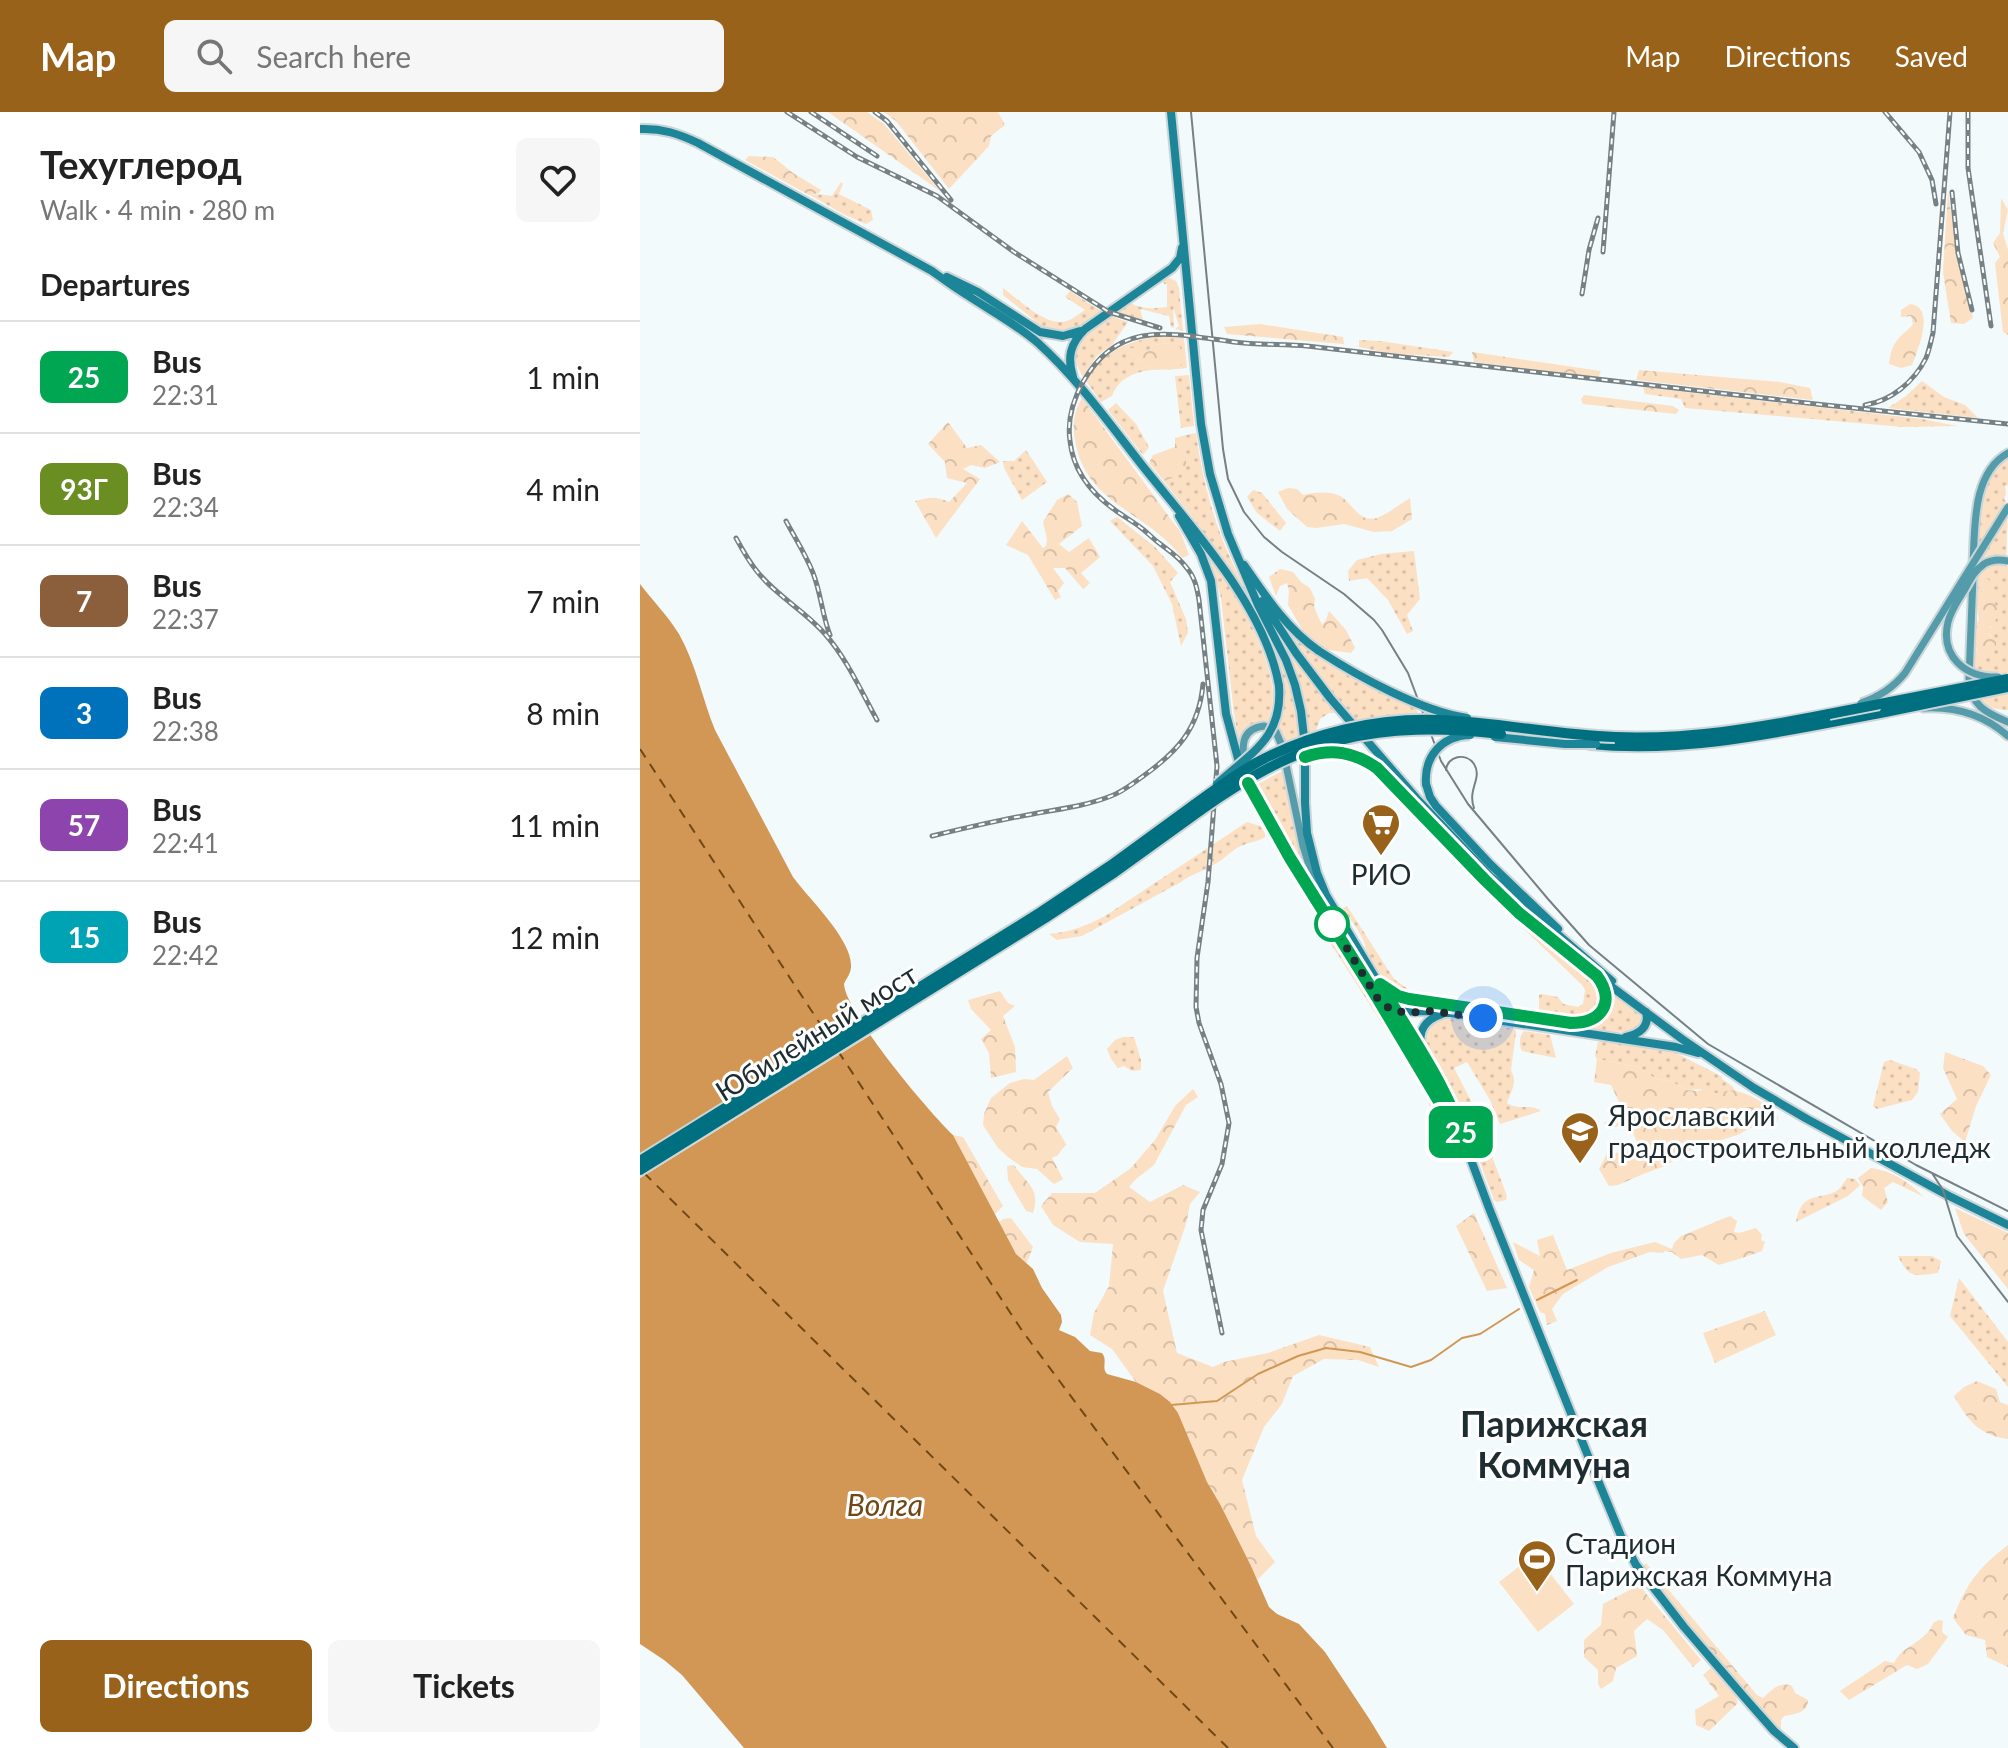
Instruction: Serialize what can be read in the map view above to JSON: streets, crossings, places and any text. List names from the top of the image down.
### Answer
{
  "streets": {
    "highway": ["Юбилейный мост"]
  },
  "districts": ["Парижская Коммуна"],
  "water": ["Волга"],
  "places": {
    "supermarket": ["РИО"],
    "school or university": ["Ярославский градостроительный колледж"],
    "sports": ["Стадион Парижская Коммуна"]
  },
  "lines": ["bus line 25"],
  "page": {
    "header": "Map",
    "search": "Search here",
    "nav": ["Map", "Directions", "Saved"],
    "heading": [
      ["Техуглерод", "Walk · 4 min · 280 m"],
      "Departures"
    ],
    "on_map": "25",
    "list": [
      {
        "mark": "25",
        "name": "Bus",
        "note": "22:31",
        "value": "1 min"
      },
      {
        "mark": "93Г",
        "name": "Bus",
        "note": "22:34",
        "value": "4 min"
      },
      {
        "mark": "7",
        "name": "Bus",
        "note": "22:37",
        "value": "7 min"
      },
      {
        "mark": "3",
        "name": "Bus",
        "note": "22:38",
        "value": "8 min"
      },
      {
        "mark": "57",
        "name": "Bus",
        "note": "22:41",
        "value": "11 min"
      },
      {
        "mark": "15",
        "name": "Bus",
        "note": "22:42",
        "value": "12 min"
      }
    ],
    "buttons": ["Directions", "Tickets"]
  }
}
